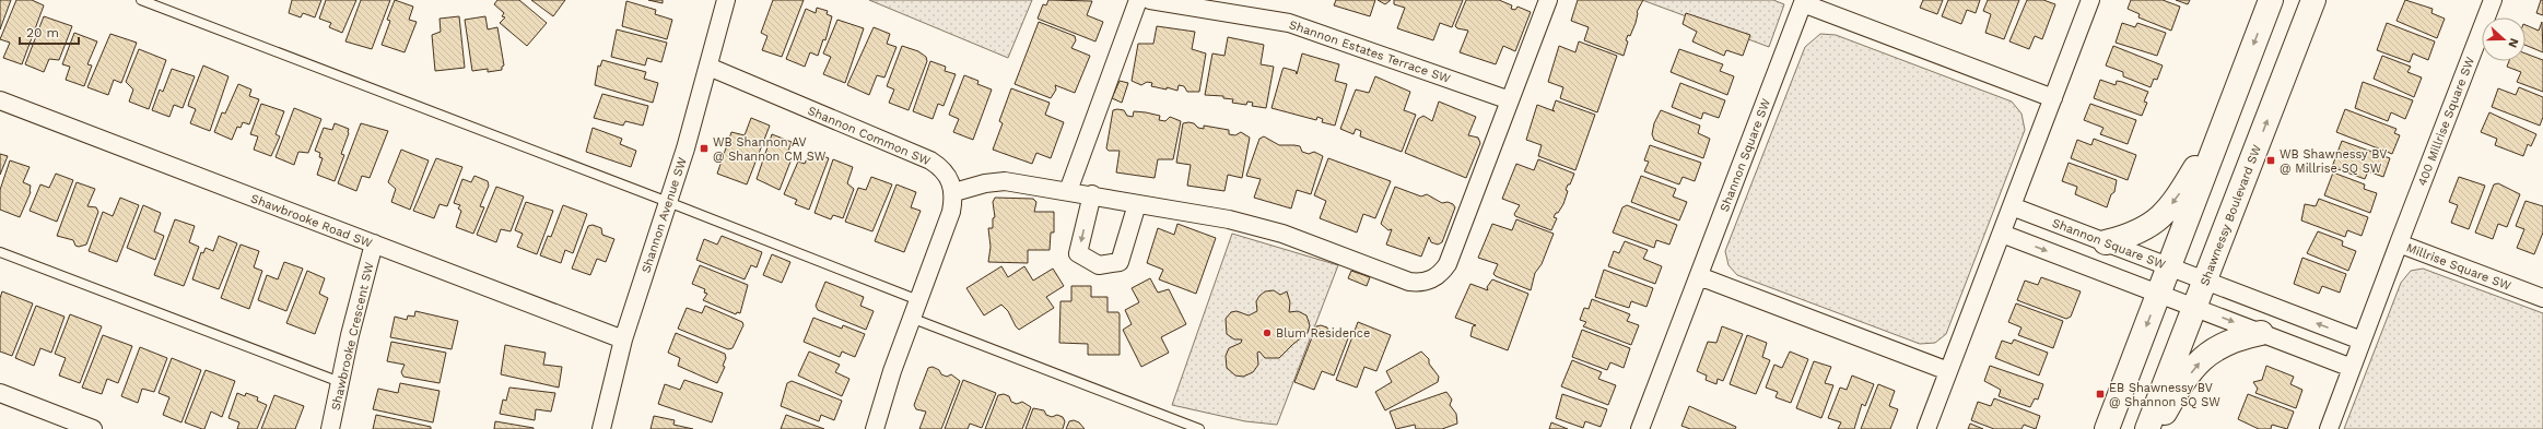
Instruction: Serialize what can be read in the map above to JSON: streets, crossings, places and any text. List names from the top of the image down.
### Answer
{
  "streets": {
    "main road": ["Shawnessy Boulevard SW"],
    "street": [
      "Shannon Estates Terrace SW",
      "400 Millrise Square SW",
      "Shannon Common SW",
      "Shannon Square SW",
      "Shannon Avenue SW",
      "Shawbrooke Road SW",
      "Millrise Square SW",
      "Shawbrooke Crescent SW"
    ]
  },
  "crossings": [
    ["400 Millrise Square SW", "Millrise Square SW"],
    ["Shannon Common SW", "Shannon Avenue SW"],
    ["Shannon Square SW", "Shawnessy Boulevard SW"],
    ["Shannon Avenue SW", "Shawbrooke Road SW"],
    ["Shawbrooke Road SW", "Shawbrooke Crescent SW"]
  ],
  "places": {
    "transit": ["WB Shannon AV @ Shannon CM SW", "WB Shawnessy BV @ Millrise SQ SW", "EB Shawnessy BV @ Shannon SQ SW"],
    "other": ["Blum Residence"]
  },
  "scale_bar": "20 m",
  "north": "right"
}
